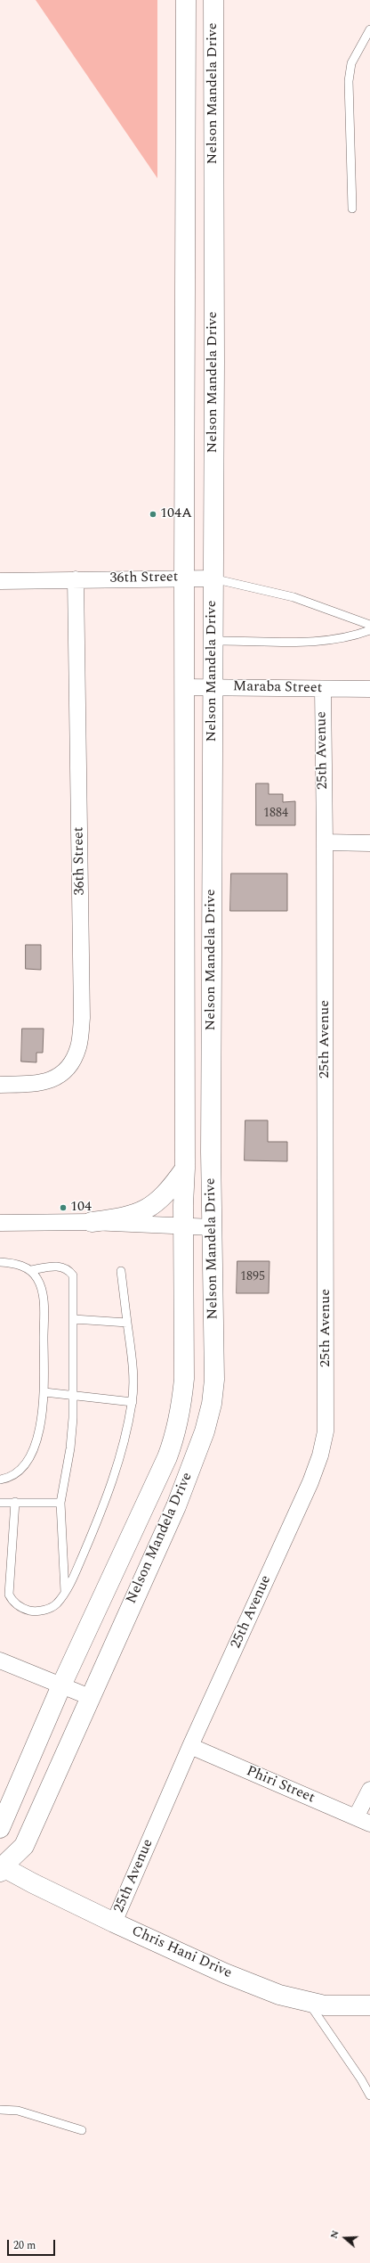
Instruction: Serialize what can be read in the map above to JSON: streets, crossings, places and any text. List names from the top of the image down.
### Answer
{
  "streets": {
    "main road": ["Nelson Mandela Drive", "Chris Hani Drive"],
    "street": [
      "36th Street",
      "Maraba Street",
      "25th Avenue",
      "Phiri Street"
    ]
  },
  "crossings": [
    ["Nelson Mandela Drive", "36th Street"],
    ["Nelson Mandela Drive", "Maraba Street"],
    ["Nelson Mandela Drive", "Chris Hani Drive"],
    ["Maraba Street", "25th Avenue"],
    ["25th Avenue", "Phiri Street"],
    ["25th Avenue", "Chris Hani Drive"]
  ],
  "places": ["104A", "104"],
  "house_numbers": ["1884", "1895"],
  "scale_bar": "20 m",
  "north": "left"
}
